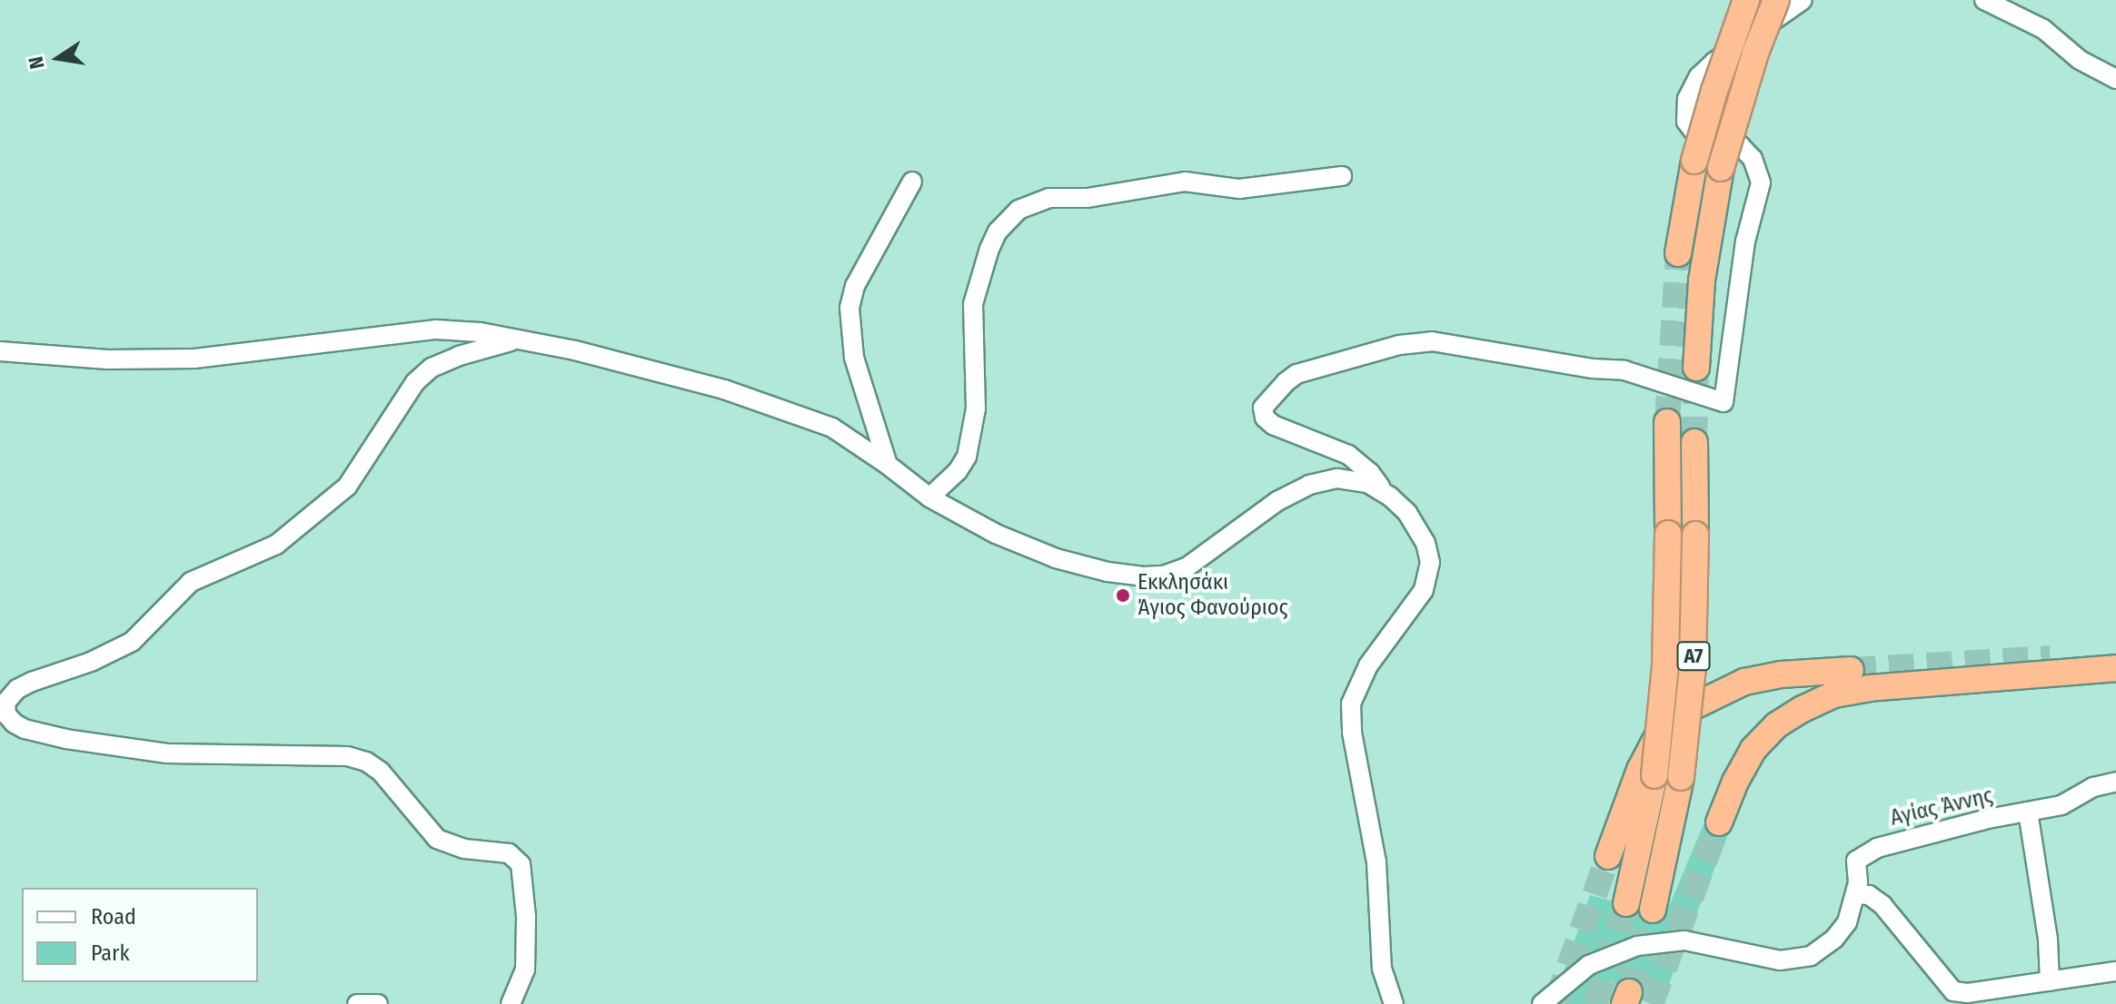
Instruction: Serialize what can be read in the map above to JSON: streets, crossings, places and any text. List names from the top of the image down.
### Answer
{
  "streets": {
    "highway": ["Α7"],
    "street": ["Αγίας Άννης"]
  },
  "places": ["Εκκλησάκι Άγιος Φανούριος"],
  "legend": ["Road", "Park"],
  "north": "left"
}
